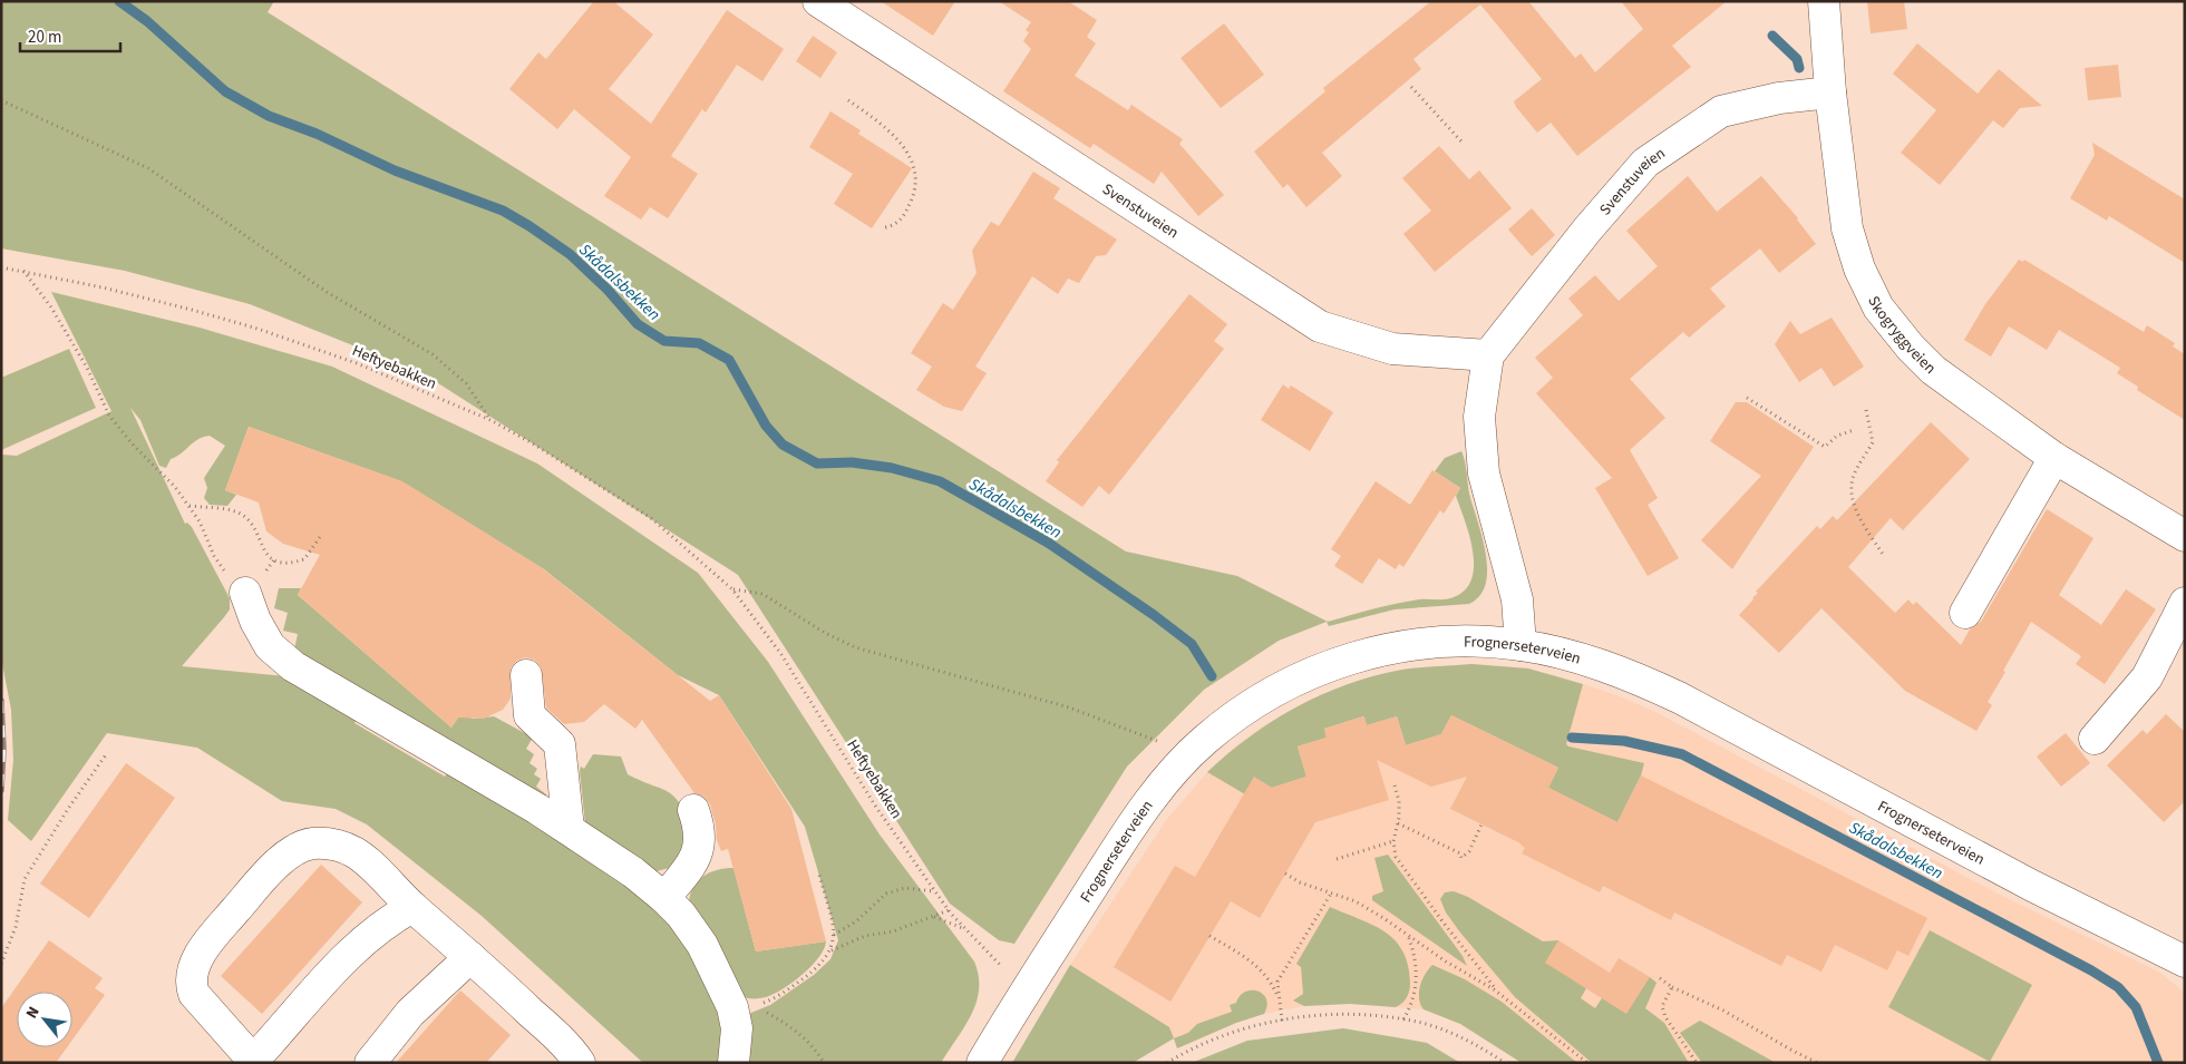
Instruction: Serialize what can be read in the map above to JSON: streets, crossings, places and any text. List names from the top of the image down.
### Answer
{
  "streets": {
    "street": ["Svenstuveien", "Skogryggveien", "Frognerseterveien"],
    "path": ["Heftyebakken"]
  },
  "crossings": [
    ["Svenstuveien", "Skogryggveien"],
    ["Svenstuveien", "Frognerseterveien"]
  ],
  "water": ["Skådalsbekken"],
  "scale_bar": "20 m",
  "north": "top left"
}
